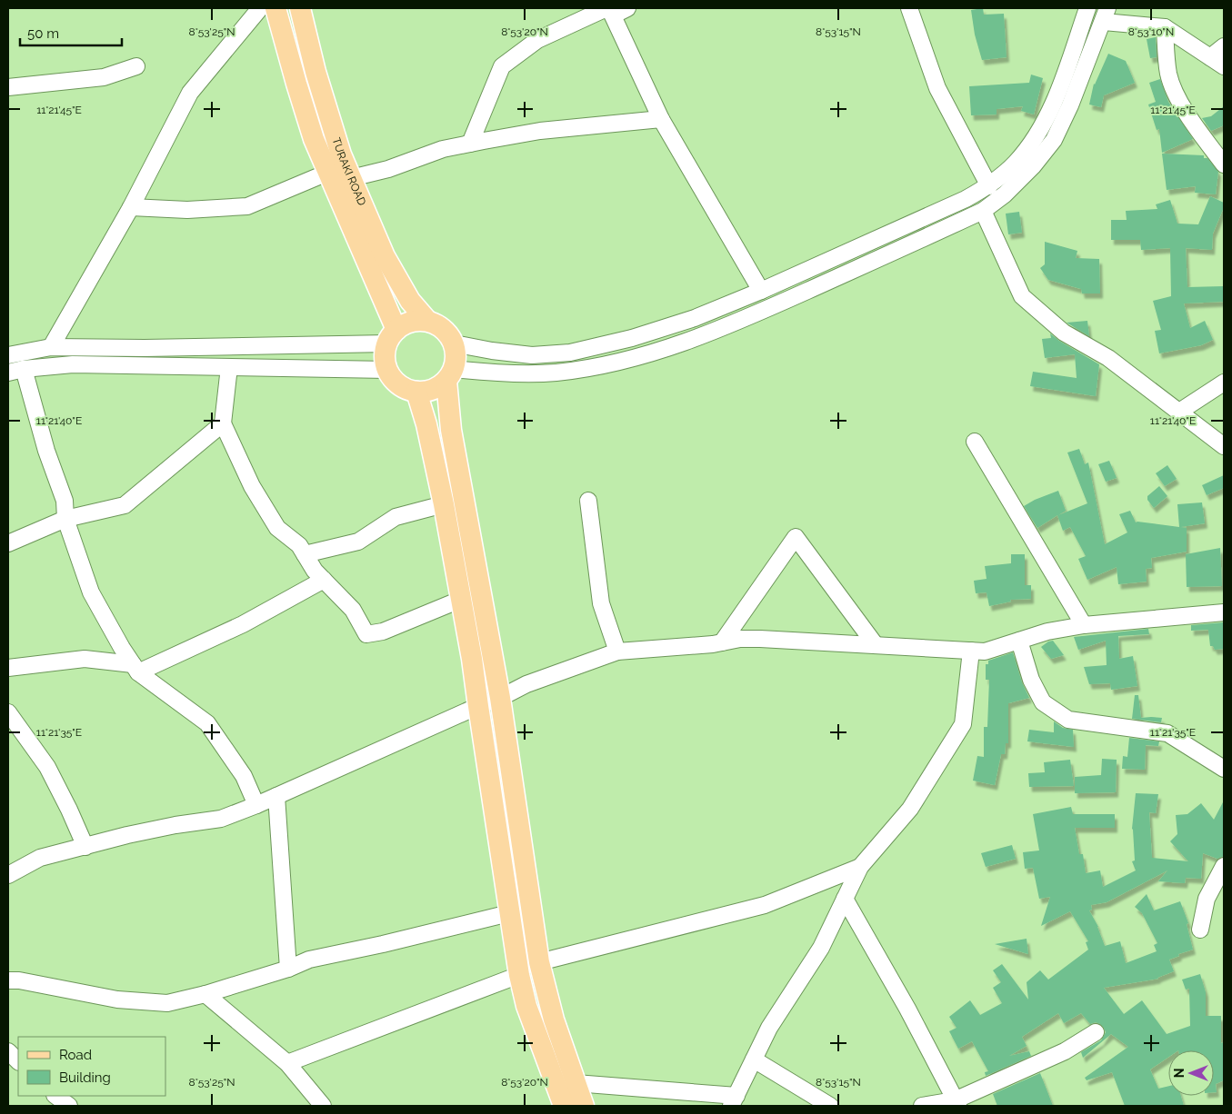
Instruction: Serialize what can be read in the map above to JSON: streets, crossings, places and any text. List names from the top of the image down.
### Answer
{
  "streets": {
    "main road": ["TURAKI ROAD"]
  },
  "legend": ["Road", "Building"],
  "scale_bar": "50 m",
  "north": "left",
  "coordinates": [
    "8°53'25\"N",
    "8°53'20\"N",
    "8°53'15\"N",
    "8°53'10\"N",
    "11°21'45\"E",
    "11°21'40\"E",
    "11°21'35\"E"
  ]
}
